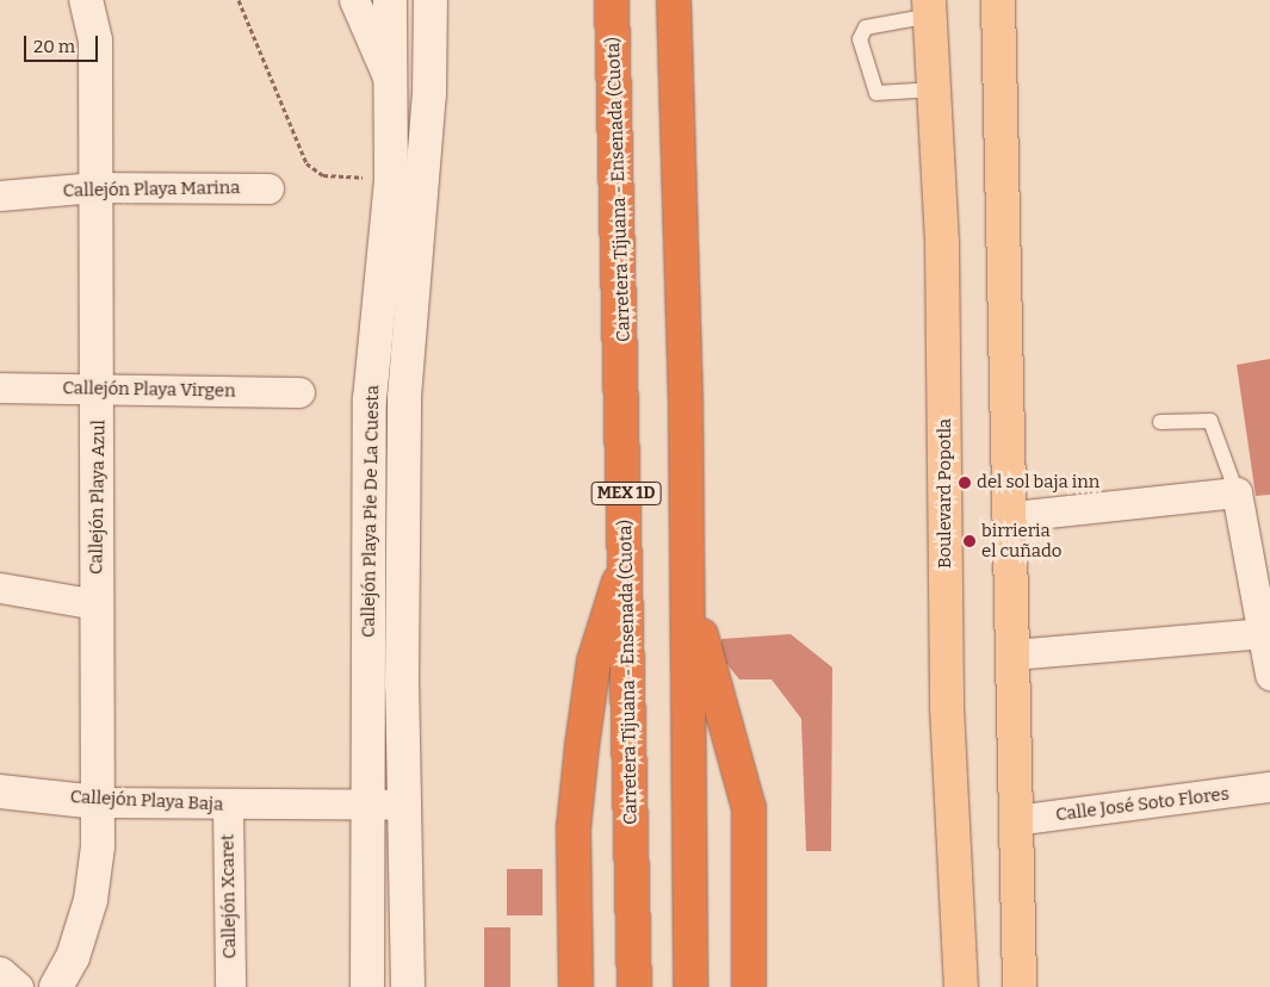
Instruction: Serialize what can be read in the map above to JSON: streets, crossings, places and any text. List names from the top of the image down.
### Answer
{
  "streets": {
    "highway": ["Carretera Tijuana - Ensenada (Cuota)", "MEX 1D"],
    "main road": [
      "Boulevard Popotla",
      "Callejón Playa Azul",
      "Callejón Playa Pie De La Cuesta",
      "Callejón Playa Baja"
    ],
    "street": [
      "Callejón Playa Marina",
      "Callejón Playa Virgen",
      "Calle José Soto Flores",
      "Callejón Xcaret"
    ]
  },
  "crossings": [
    ["Callejón Playa Marina", "Callejón Playa Azul"],
    ["Callejón Playa Virgen", "Callejón Playa Azul"],
    ["Callejón Playa Azul", "Callejón Playa Baja"],
    ["Callejón Playa Pie De La Cuesta", "Callejón Playa Baja"],
    ["Callejón Playa Baja", "Callejón Xcaret"]
  ],
  "places": ["del sol baja inn", "birrieria el cuñado"],
  "scale_bar": "20 m"
}
